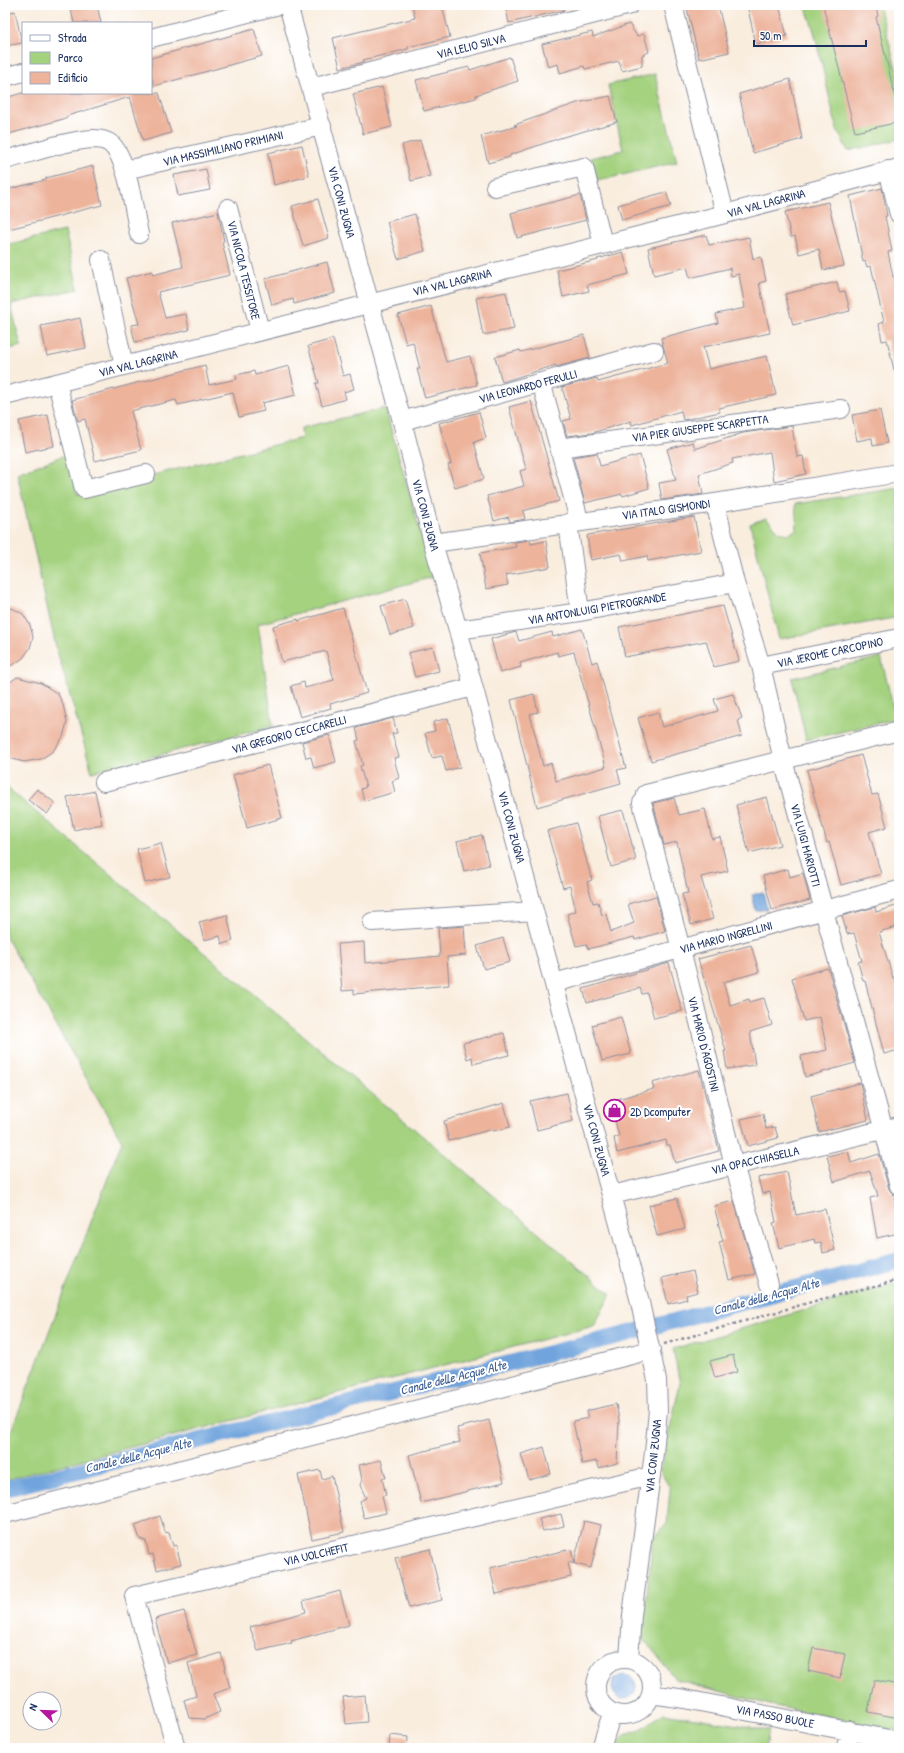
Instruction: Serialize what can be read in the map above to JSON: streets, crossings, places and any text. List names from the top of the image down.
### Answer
{
  "streets": {
    "street": [
      "VIA LELIO SILVA",
      "VIA MASSIMILIANO PRIMIANI",
      "VIA CONI ZUGNA",
      "VIA VAL LAGARINA",
      "VIA NICOLA TESSITORE",
      "VIA LEONARDO FERULLI",
      "VIA PIER GIUSEPPE SCARPETTA",
      "VIA ITALO GISMONDI",
      "VIA ANTONLUIGI PIETROGRANDE",
      "VIA JEROME CARCOPINO",
      "VIA GREGORIO CECCARELLI",
      "VIA LUIGI MARIOTTI",
      "VIA MARIO INGRELLINI",
      "VIA MARIO D'AGOSTINI",
      "VIA OPACCHIASELLA",
      "VIA UOLCHEFIT",
      "VIA PASSO BUOLE"
    ]
  },
  "crossings": [
    ["VIA LELIO SILVA", "VIA CONI ZUGNA"],
    ["VIA MASSIMILIANO PRIMIANI", "VIA CONI ZUGNA"],
    ["VIA CONI ZUGNA", "VIA VAL LAGARINA"],
    ["VIA CONI ZUGNA", "VIA LEONARDO FERULLI"],
    ["VIA CONI ZUGNA", "VIA ITALO GISMONDI"],
    ["VIA CONI ZUGNA", "VIA ANTONLUIGI PIETROGRANDE"],
    ["VIA CONI ZUGNA", "VIA GREGORIO CECCARELLI"],
    ["VIA CONI ZUGNA", "VIA MARIO INGRELLINI"],
    ["VIA CONI ZUGNA", "VIA OPACCHIASELLA"],
    ["VIA CONI ZUGNA", "VIA UOLCHEFIT"],
    ["VIA CONI ZUGNA", "VIA PASSO BUOLE"],
    ["VIA VAL LAGARINA", "VIA NICOLA TESSITORE"],
    ["VIA ITALO GISMONDI", "VIA LUIGI MARIOTTI"],
    ["VIA ANTONLUIGI PIETROGRANDE", "VIA LUIGI MARIOTTI"],
    ["VIA JEROME CARCOPINO", "VIA LUIGI MARIOTTI"],
    ["VIA LUIGI MARIOTTI", "VIA MARIO INGRELLINI"],
    ["VIA LUIGI MARIOTTI", "VIA MARIO D'AGOSTINI"],
    ["VIA LUIGI MARIOTTI", "VIA OPACCHIASELLA"],
    ["VIA MARIO INGRELLINI", "VIA MARIO D'AGOSTINI"],
    ["VIA MARIO D'AGOSTINI", "VIA OPACCHIASELLA"]
  ],
  "water": ["Canale delle Acque Alte"],
  "places": {
    "shop": ["2D Dcomputer"]
  },
  "legend": ["Strada", "Parco", "Edificio"],
  "scale_bar": "50 m",
  "north": "top left"
}
